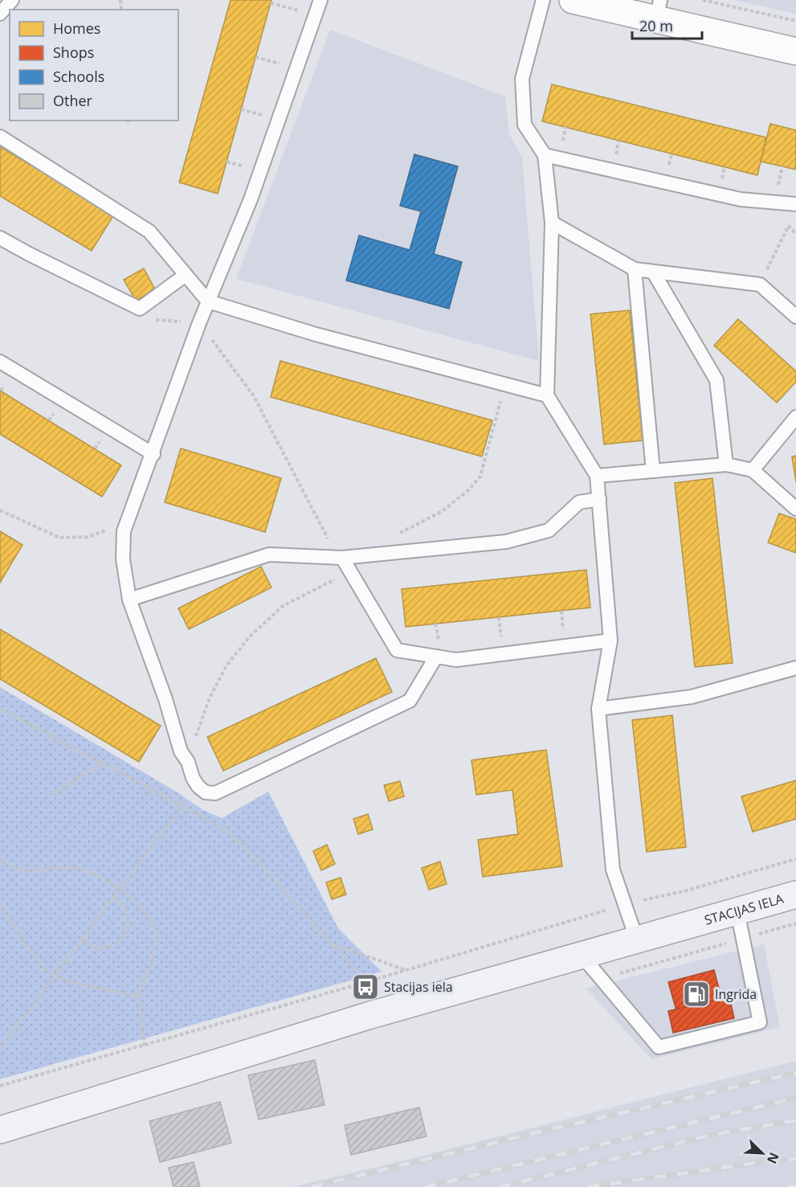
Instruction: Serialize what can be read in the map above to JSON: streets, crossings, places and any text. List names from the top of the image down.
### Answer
{
  "streets": {
    "street": ["STACIJAS IELA"]
  },
  "places": {
    "bus stop": ["Stacijas iela"],
    "fuel station": ["Ingrida"]
  },
  "legend": [
    "Homes",
    "Shops",
    "Schools",
    "Other"
  ],
  "scale_bar": "20 m",
  "north": "bottom right"
}
